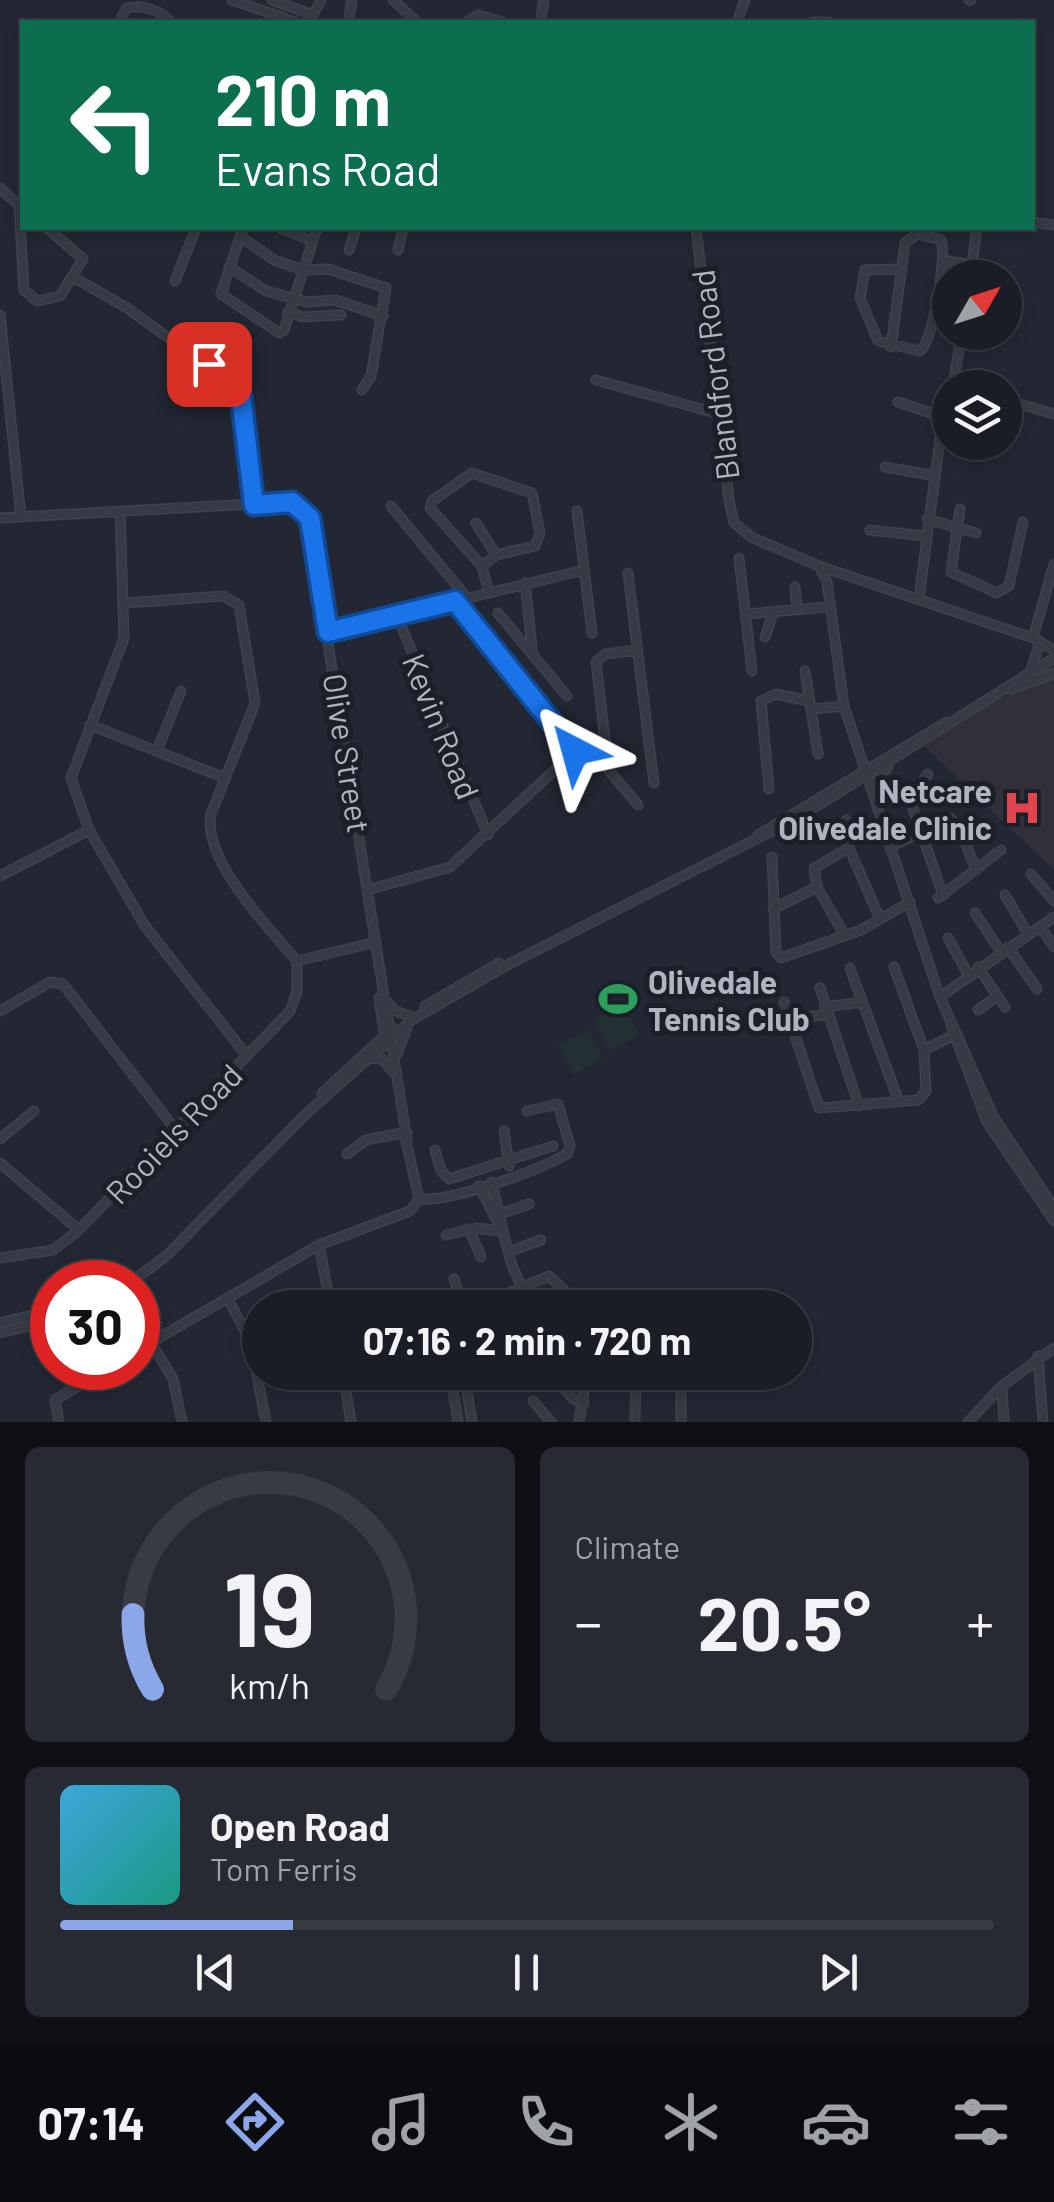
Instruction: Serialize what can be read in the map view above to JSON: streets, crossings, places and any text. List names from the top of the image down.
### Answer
{
  "streets": {
    "street": [
      "Blandford Road",
      "Kevin Road",
      "Olive Street",
      "Rooiels Road"
    ]
  },
  "places": {
    "hospital": ["Netcare Olivedale Clinic"],
    "sports": ["Olivedale Tennis Club"]
  },
  "north": "top right",
  "page": {
    "turn": ["210 m", "Evans Road"],
    "limit": "30",
    "trip": "07:16 · 2 min · 720 m",
    "tile": "Climate",
    "heat": ["−", "20.5°", "+"],
    "song": ["Open Road", "Tom Ferris"],
    "tabs": "07:14",
    "gauge": ["19", "km/h"]
  }
}
